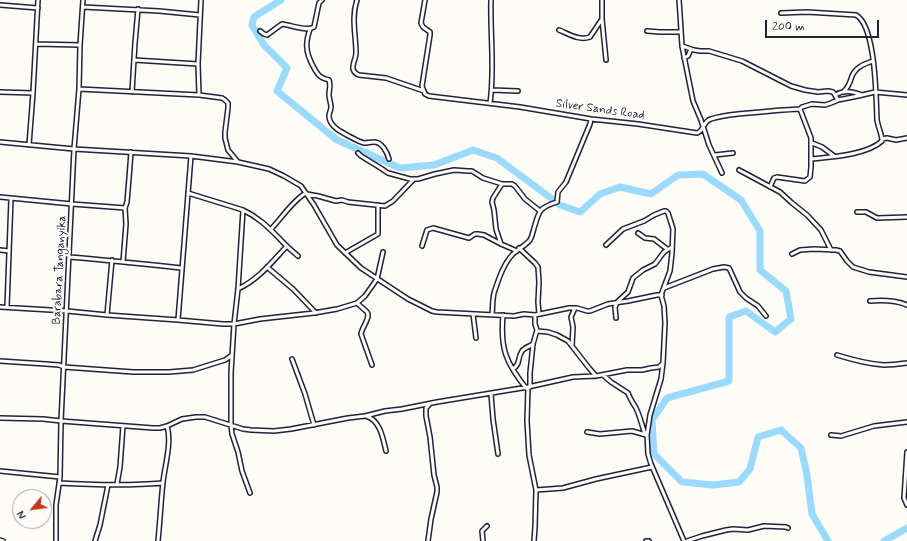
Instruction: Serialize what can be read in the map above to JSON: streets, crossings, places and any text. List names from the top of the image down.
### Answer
{
  "streets": {
    "street": ["Silver Sands Road", "Barabara Tanganyika"]
  },
  "scale_bar": "200 m",
  "north": "bottom left"
}
